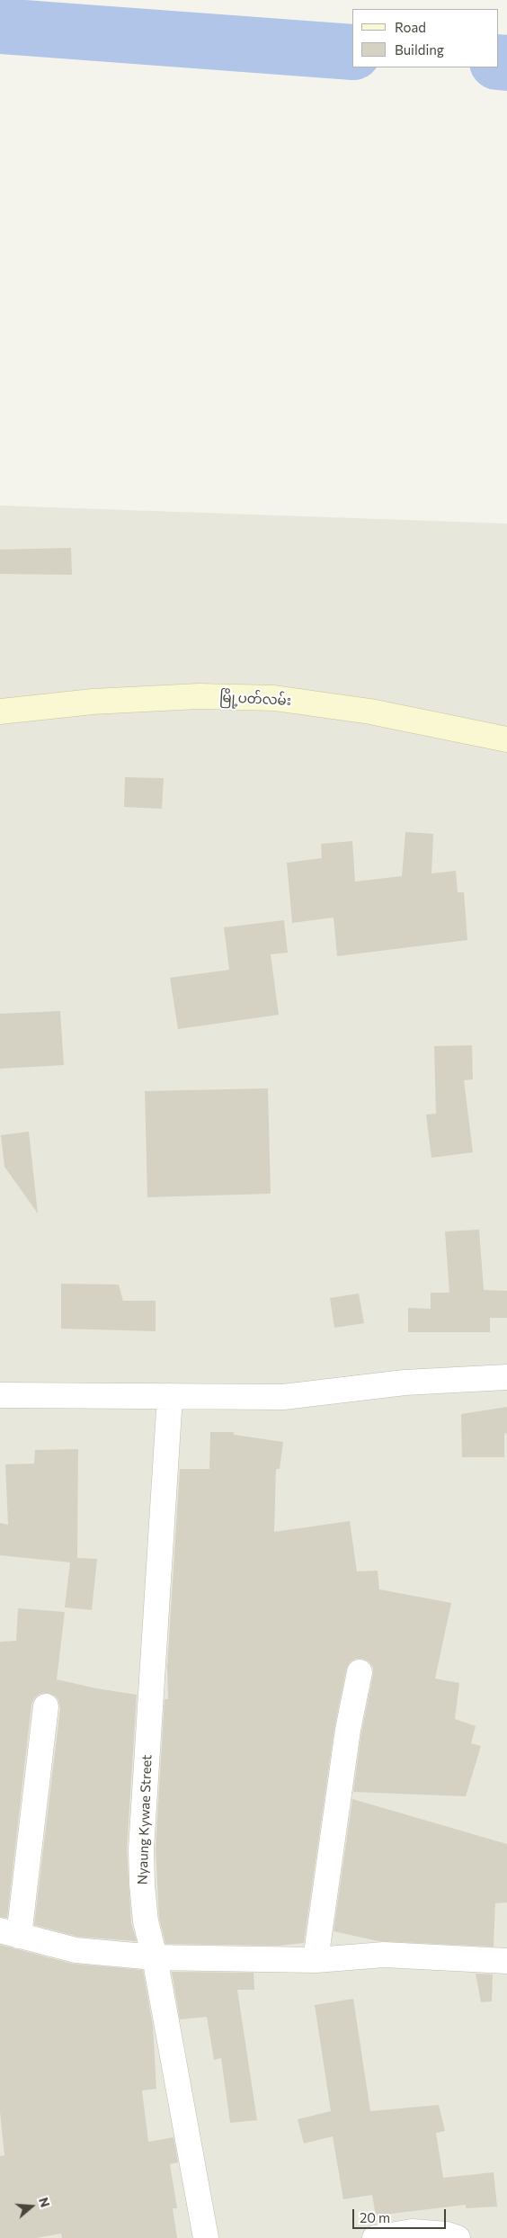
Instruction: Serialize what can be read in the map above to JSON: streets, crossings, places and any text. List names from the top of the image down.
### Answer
{
  "streets": {
    "main road": ["မြို့ပတ်လမ်း"],
    "street": ["Nyaung Kywae Street"]
  },
  "legend": ["Road", "Building"],
  "scale_bar": "20 m",
  "north": "right"
}
